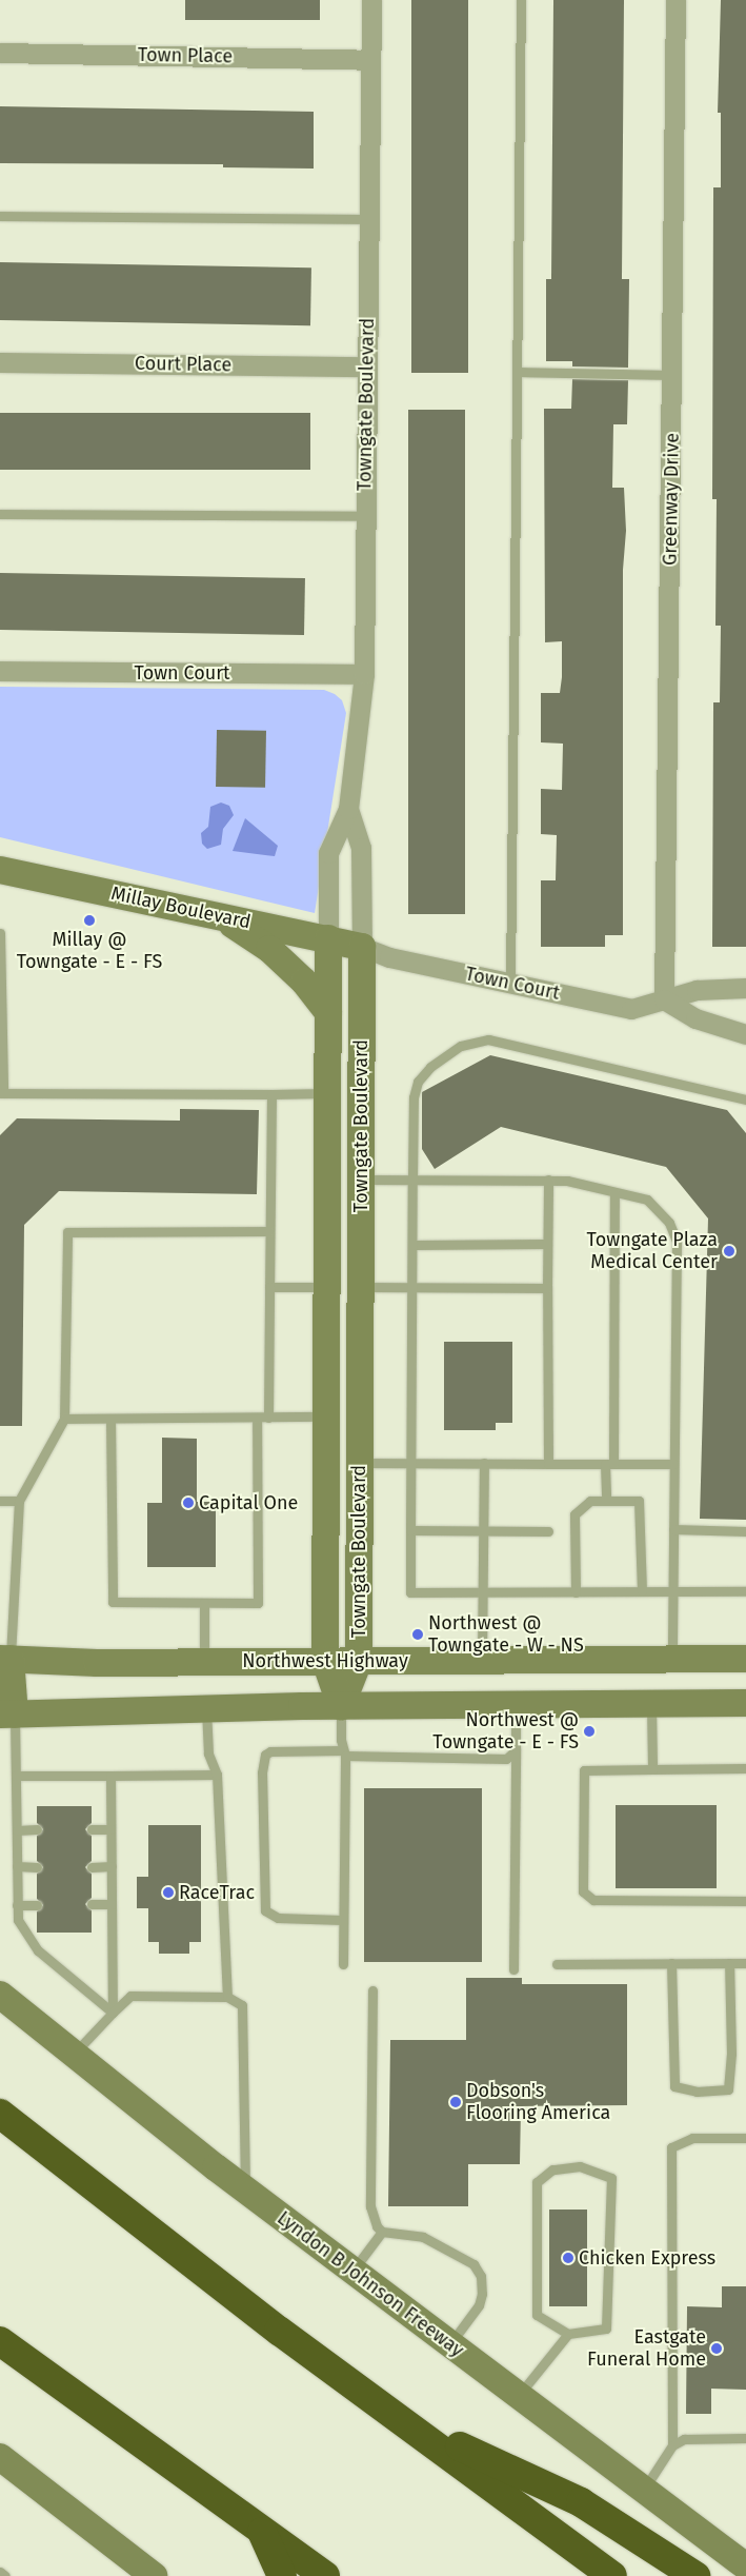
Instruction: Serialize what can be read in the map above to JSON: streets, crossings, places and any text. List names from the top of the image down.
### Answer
{
  "streets": {
    "main road": [
      "Towngate Boulevard",
      "Millay Boulevard",
      "Northwest Highway",
      "Lyndon B Johnson Freeway"
    ],
    "street": [
      "Town Place",
      "Court Place",
      "Greenway Drive",
      "Town Court"
    ]
  },
  "crossings": [
    ["Town Place", "Towngate Boulevard"],
    ["Court Place", "Towngate Boulevard"],
    ["Towngate Boulevard", "Town Court"],
    ["Towngate Boulevard", "Millay Boulevard"],
    ["Towngate Boulevard", "Northwest Highway"],
    ["Greenway Drive", "Town Court"],
    ["Town Court", "Millay Boulevard"]
  ],
  "places": [
    "Millay @ Towngate - E - FS",
    "Towngate Plaza Medical Center",
    "Capital One",
    "Northwest @ Towngate - W - NS",
    "Northwest @ Towngate - E - FS",
    "RaceTrac",
    "Dobson's Flooring America",
    "Chicken Express",
    "Eastgate Funeral Home"
  ]
}
